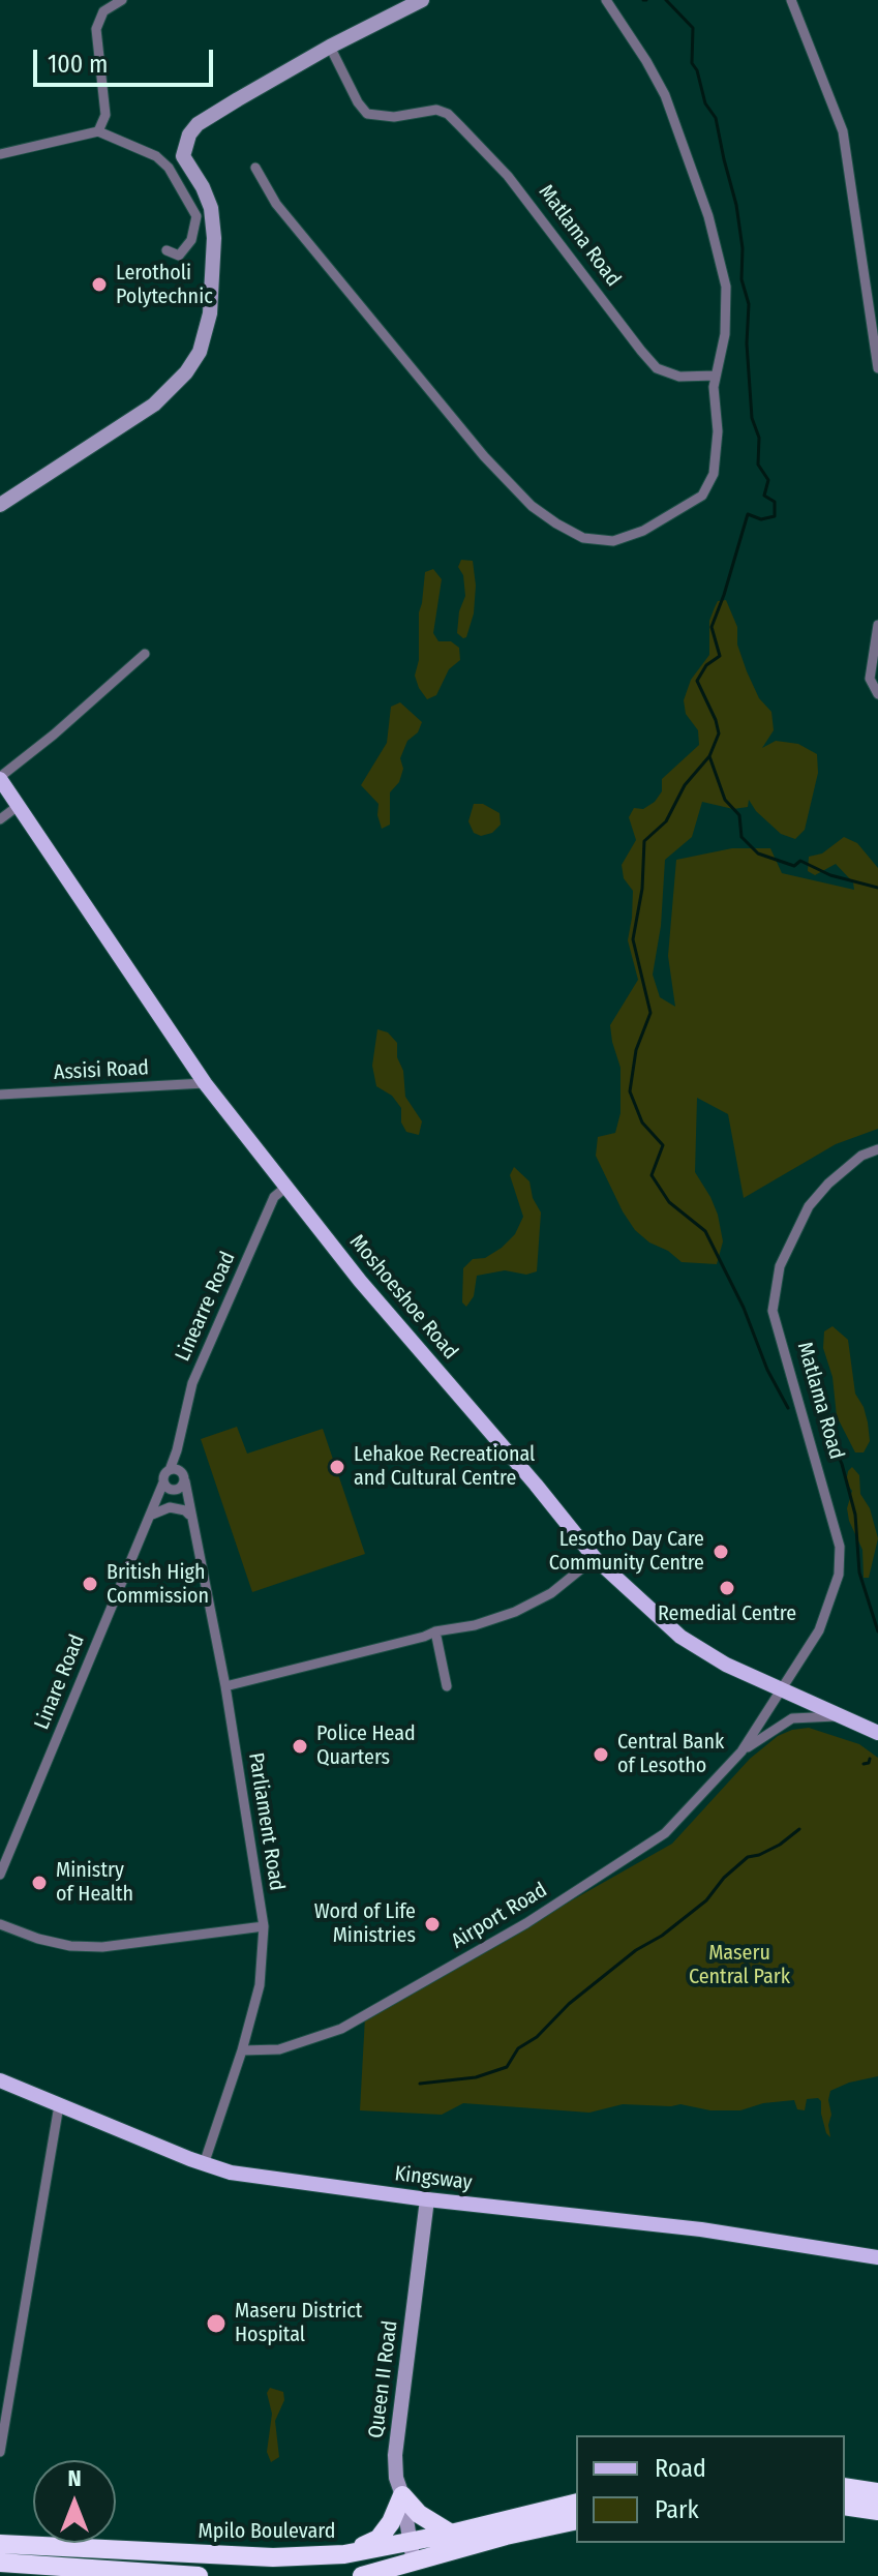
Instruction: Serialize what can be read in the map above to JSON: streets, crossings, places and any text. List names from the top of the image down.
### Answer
{
  "streets": {
    "highway": ["Mpilo Boulevard"],
    "main road": ["Moshoeshoe Road", "Kingsway"],
    "street": [
      "Matlama Road",
      "Assisi Road",
      "Linearre Road",
      "Linare Road",
      "Parliament Road",
      "Airport Road",
      "Queen II Road"
    ]
  },
  "crossings": [
    ["Matlama Road", "Moshoeshoe Road"],
    ["Matlama Road", "Airport Road"],
    ["Assisi Road", "Moshoeshoe Road"],
    ["Moshoeshoe Road", "Linearre Road"],
    ["Linearre Road", "Linare Road"],
    ["Linearre Road", "Parliament Road"],
    ["Linare Road", "Parliament Road"],
    ["Parliament Road", "Airport Road"],
    ["Parliament Road", "Kingsway"],
    ["Kingsway", "Queen II Road"],
    ["Queen II Road", "Mpilo Boulevard"]
  ],
  "parks": ["Maseru Central Park"],
  "places": [
    "Lerotholi Polytechnic",
    "Lehakoe Recreational and Cultural Centre",
    "Lesotho Day Care Community Centre",
    "British High Commission",
    "Remedial Centre",
    "Police Head Quarters",
    "Central Bank of Lesotho",
    "Ministry of Health",
    "Word of Life Ministries",
    "Maseru District Hospital"
  ],
  "legend": ["Road", "Park"],
  "scale_bar": "100 m",
  "north": "top"
}
